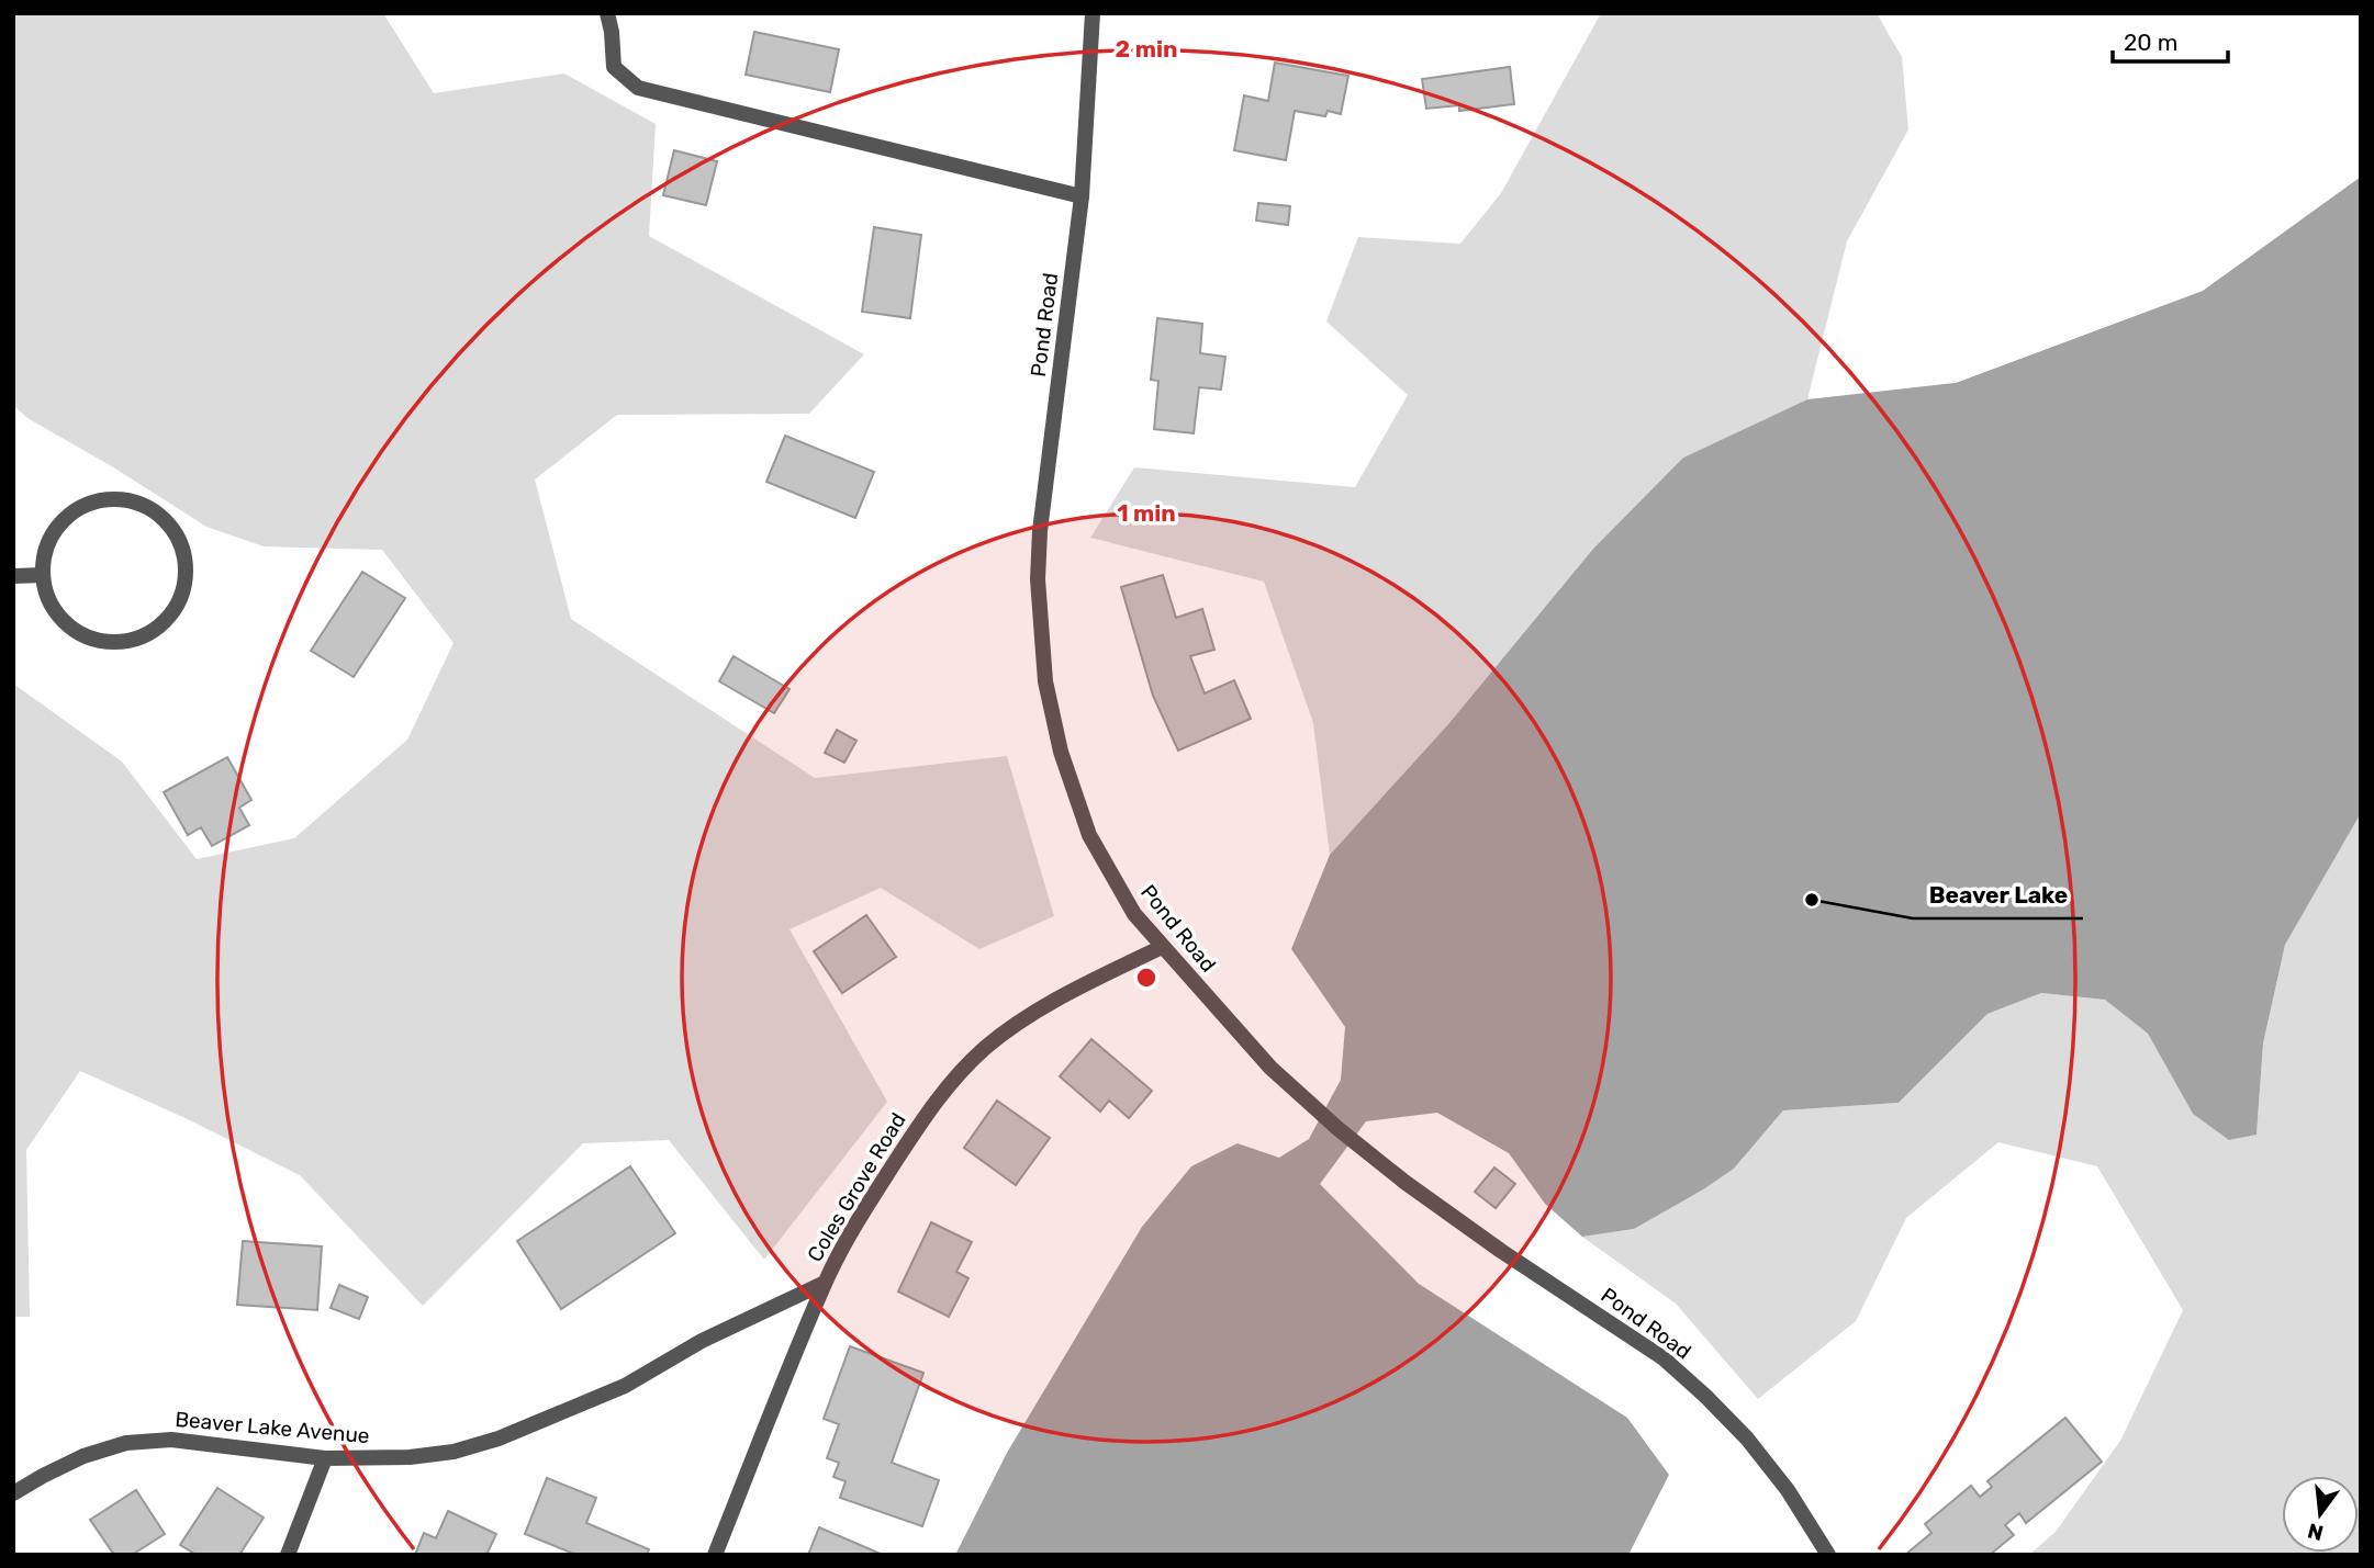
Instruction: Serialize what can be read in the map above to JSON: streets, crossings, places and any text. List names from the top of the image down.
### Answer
{
  "streets": {
    "street": ["Pond Road", "Coles Grove Road", "Beaver Lake Avenue"]
  },
  "crossings": [
    ["Pond Road", "Coles Grove Road"],
    ["Coles Grove Road", "Beaver Lake Avenue"]
  ],
  "places": ["Beaver Lake"],
  "scale_bar": "20 m",
  "north": "bottom",
  "rings": ["2 min", "1 min"]
}
